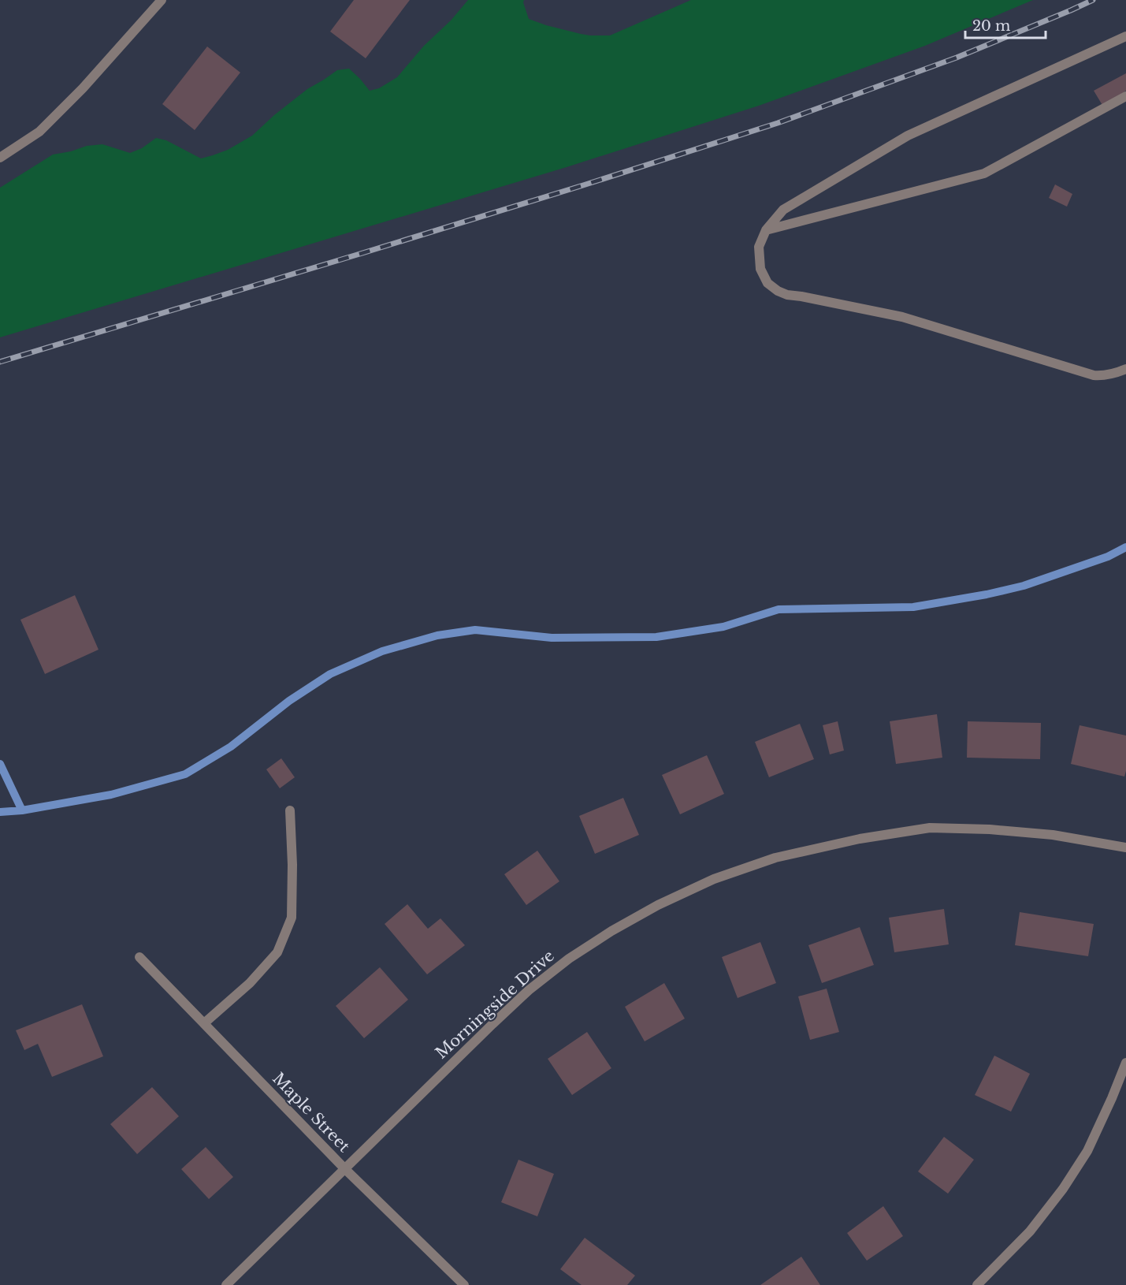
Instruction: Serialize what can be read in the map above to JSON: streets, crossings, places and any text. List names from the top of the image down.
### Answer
{
  "streets": {
    "street": ["Morningside Drive", "Maple Street"]
  },
  "crossings": [
    ["Morningside Drive", "Maple Street"]
  ],
  "scale_bar": "20 m"
}
